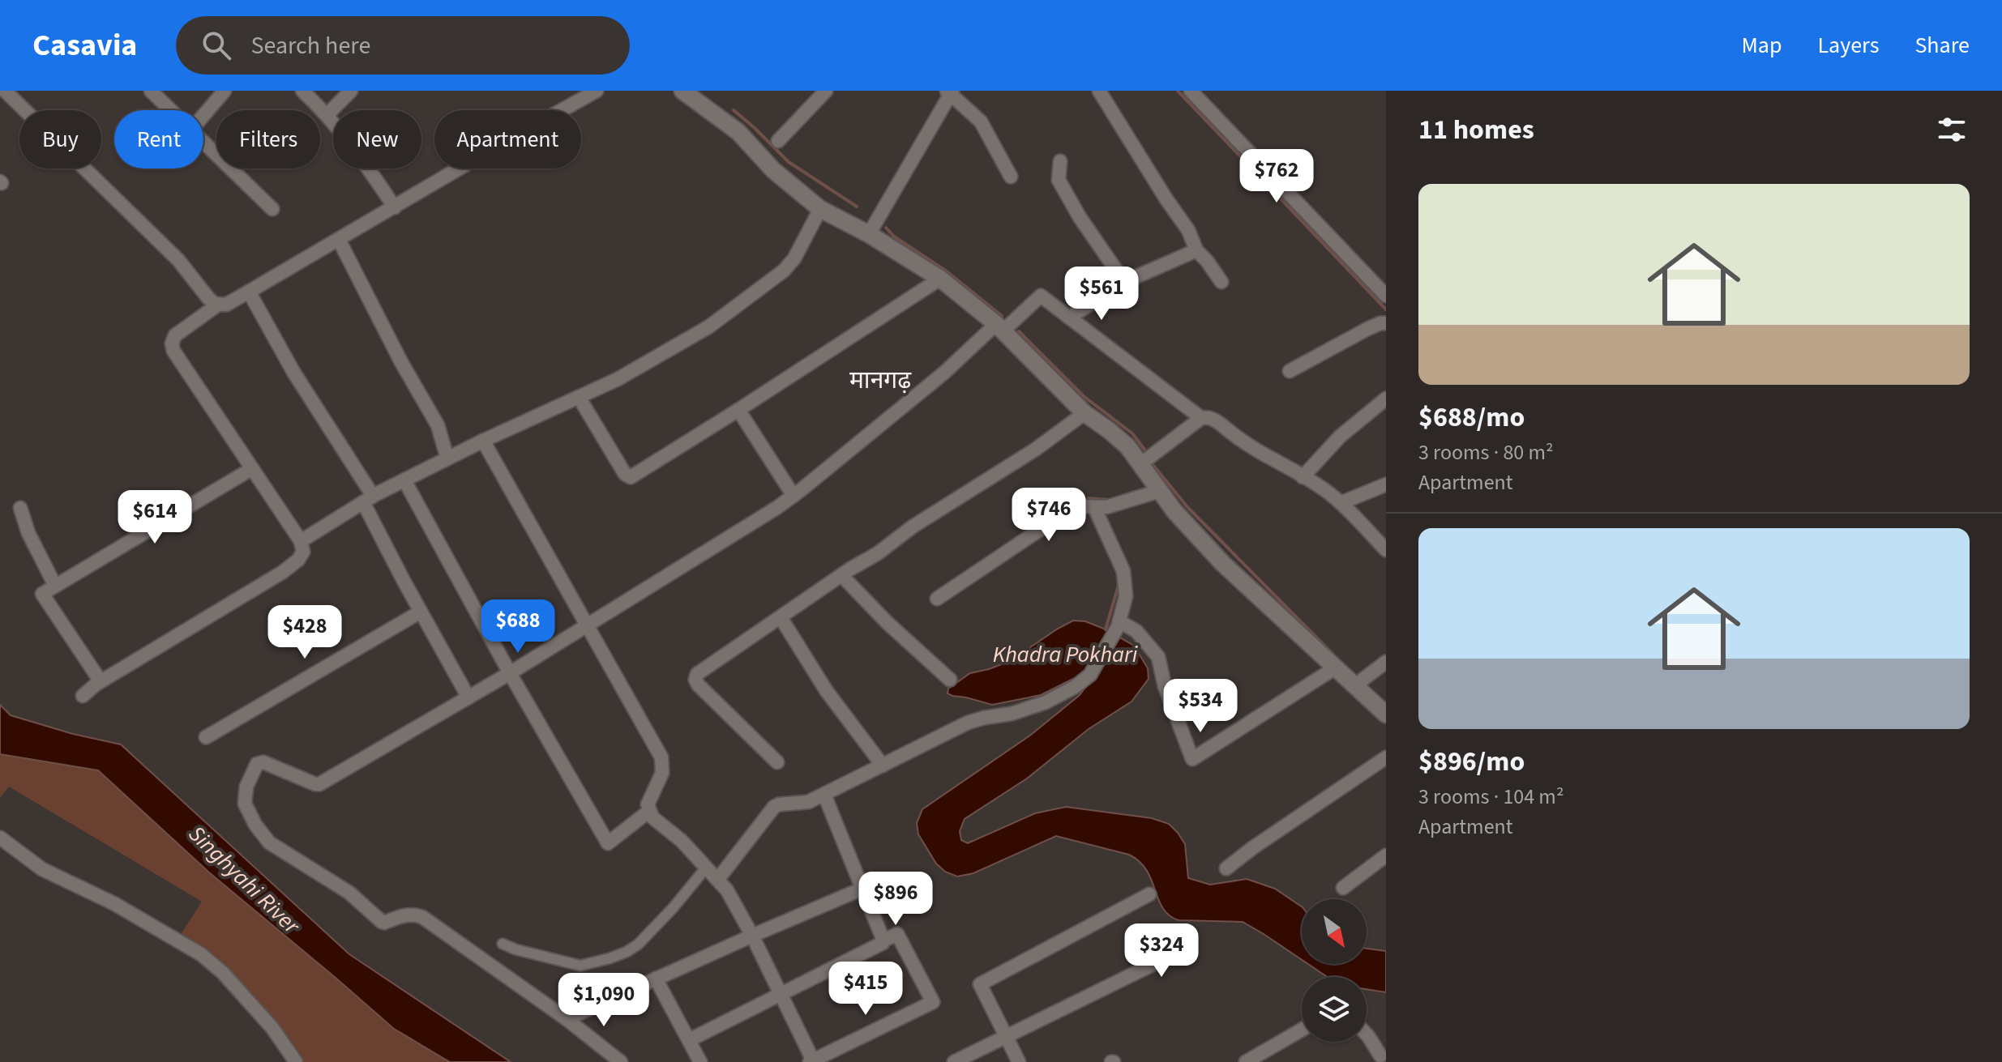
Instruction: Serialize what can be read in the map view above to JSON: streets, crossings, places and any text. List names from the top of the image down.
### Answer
{
  "districts": ["मानगढ़"],
  "water": ["Khadra Pokhari", "Singhyahi River"],
  "north": "bottom right",
  "page": {
    "header": "Casavia",
    "search": "Search here",
    "nav": ["Map", "Layers", "Share"],
    "heading": "11 homes",
    "chip": [
      "Buy",
      "Rent",
      "Filters",
      "New",
      "Apartment"
    ],
    "price": [
      "$762",
      "$561",
      "$746",
      "$614",
      "$688",
      "$428",
      "$534",
      "$896",
      "$324",
      "$415",
      "$1,090"
    ],
    "list": [
      {
        "name": "$688/mo",
        "note": "3 rooms · 80 m² · Apartment"
      },
      {
        "name": "$896/mo",
        "note": "3 rooms · 104 m² · Apartment"
      }
    ]
  }
}
